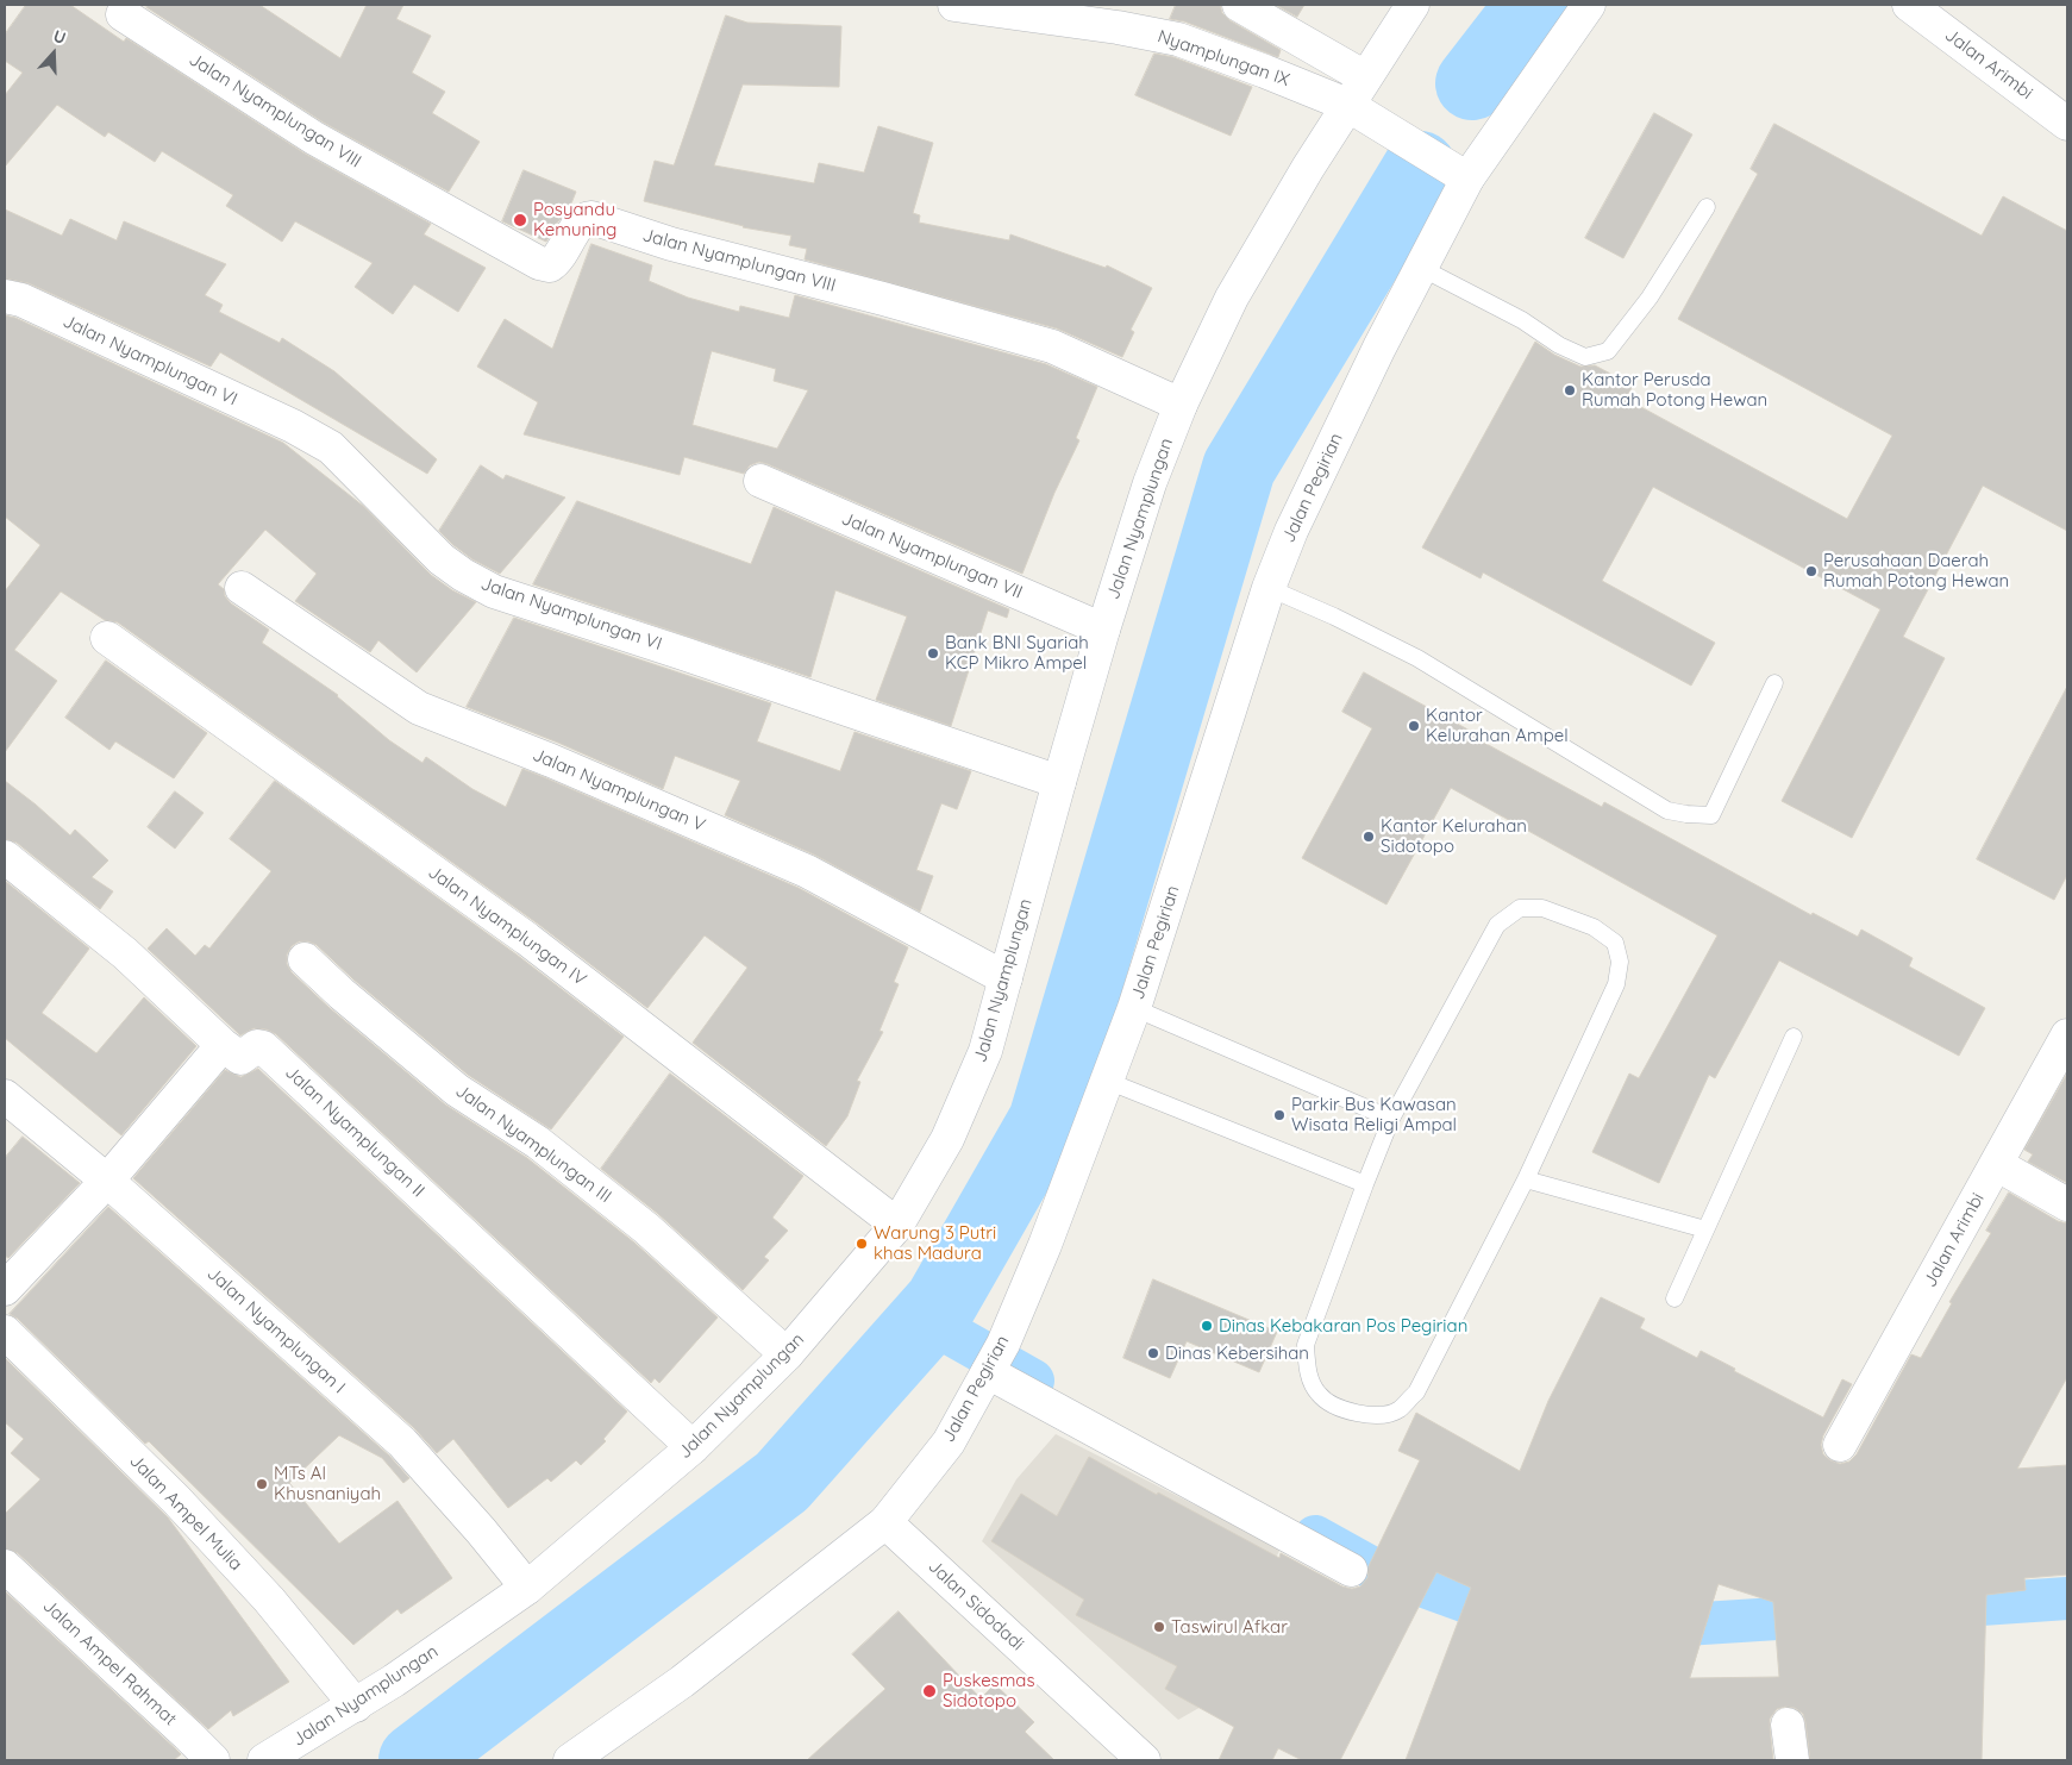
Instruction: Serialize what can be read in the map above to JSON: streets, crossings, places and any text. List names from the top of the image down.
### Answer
{
  "streets": {
    "street": [
      "Nyamplungan IX",
      "Jalan Arimbi",
      "Jalan Nyamplungan VIII",
      "Jalan Nyamplungan VI",
      "Jalan Pegirian",
      "Jalan Nyamplungan",
      "Jalan Nyamplungan VII",
      "Jalan Nyamplungan V",
      "Jalan Nyamplungan IV",
      "Jalan Nyamplungan II",
      "Jalan Nyamplungan III",
      "Jalan Nyamplungan I",
      "Jalan Ampel Mulia",
      "Jalan Sidodadi",
      "Jalan Ampel Rahmat"
    ]
  },
  "crossings": [
    ["Nyamplungan IX", "Jalan Pegirian"],
    ["Nyamplungan IX", "Jalan Nyamplungan"],
    ["Jalan Nyamplungan VIII", "Jalan Nyamplungan"],
    ["Jalan Nyamplungan VI", "Jalan Nyamplungan"],
    ["Jalan Pegirian", "Jalan Sidodadi"],
    ["Jalan Nyamplungan", "Jalan Nyamplungan VII"],
    ["Jalan Nyamplungan", "Jalan Nyamplungan V"],
    ["Jalan Nyamplungan", "Jalan Nyamplungan IV"],
    ["Jalan Nyamplungan", "Jalan Nyamplungan II"],
    ["Jalan Nyamplungan", "Jalan Nyamplungan III"],
    ["Jalan Nyamplungan", "Jalan Nyamplungan I"],
    ["Jalan Nyamplungan", "Jalan Ampel Mulia"]
  ],
  "places": [
    "Posyandu Kemuning",
    "Kantor Perusda Rumah Potong Hewan",
    "Perusahaan Daerah Rumah Potong Hewan",
    "Bank BNI Syariah KCP Mikro Ampel",
    "Kantor Kelurahan Ampel",
    "Kantor Kelurahan Sidotopo",
    "Parkir Bus Kawasan Wisata Religi Ampal",
    "Warung 3 Putri khas Madura",
    "Dinas Kebakaran Pos Pegirian",
    "Dinas Kebersihan",
    "MTs Al Khusnaniyah",
    "Taswirul Afkar",
    "Puskesmas Sidotopo"
  ],
  "north": "top"
}
